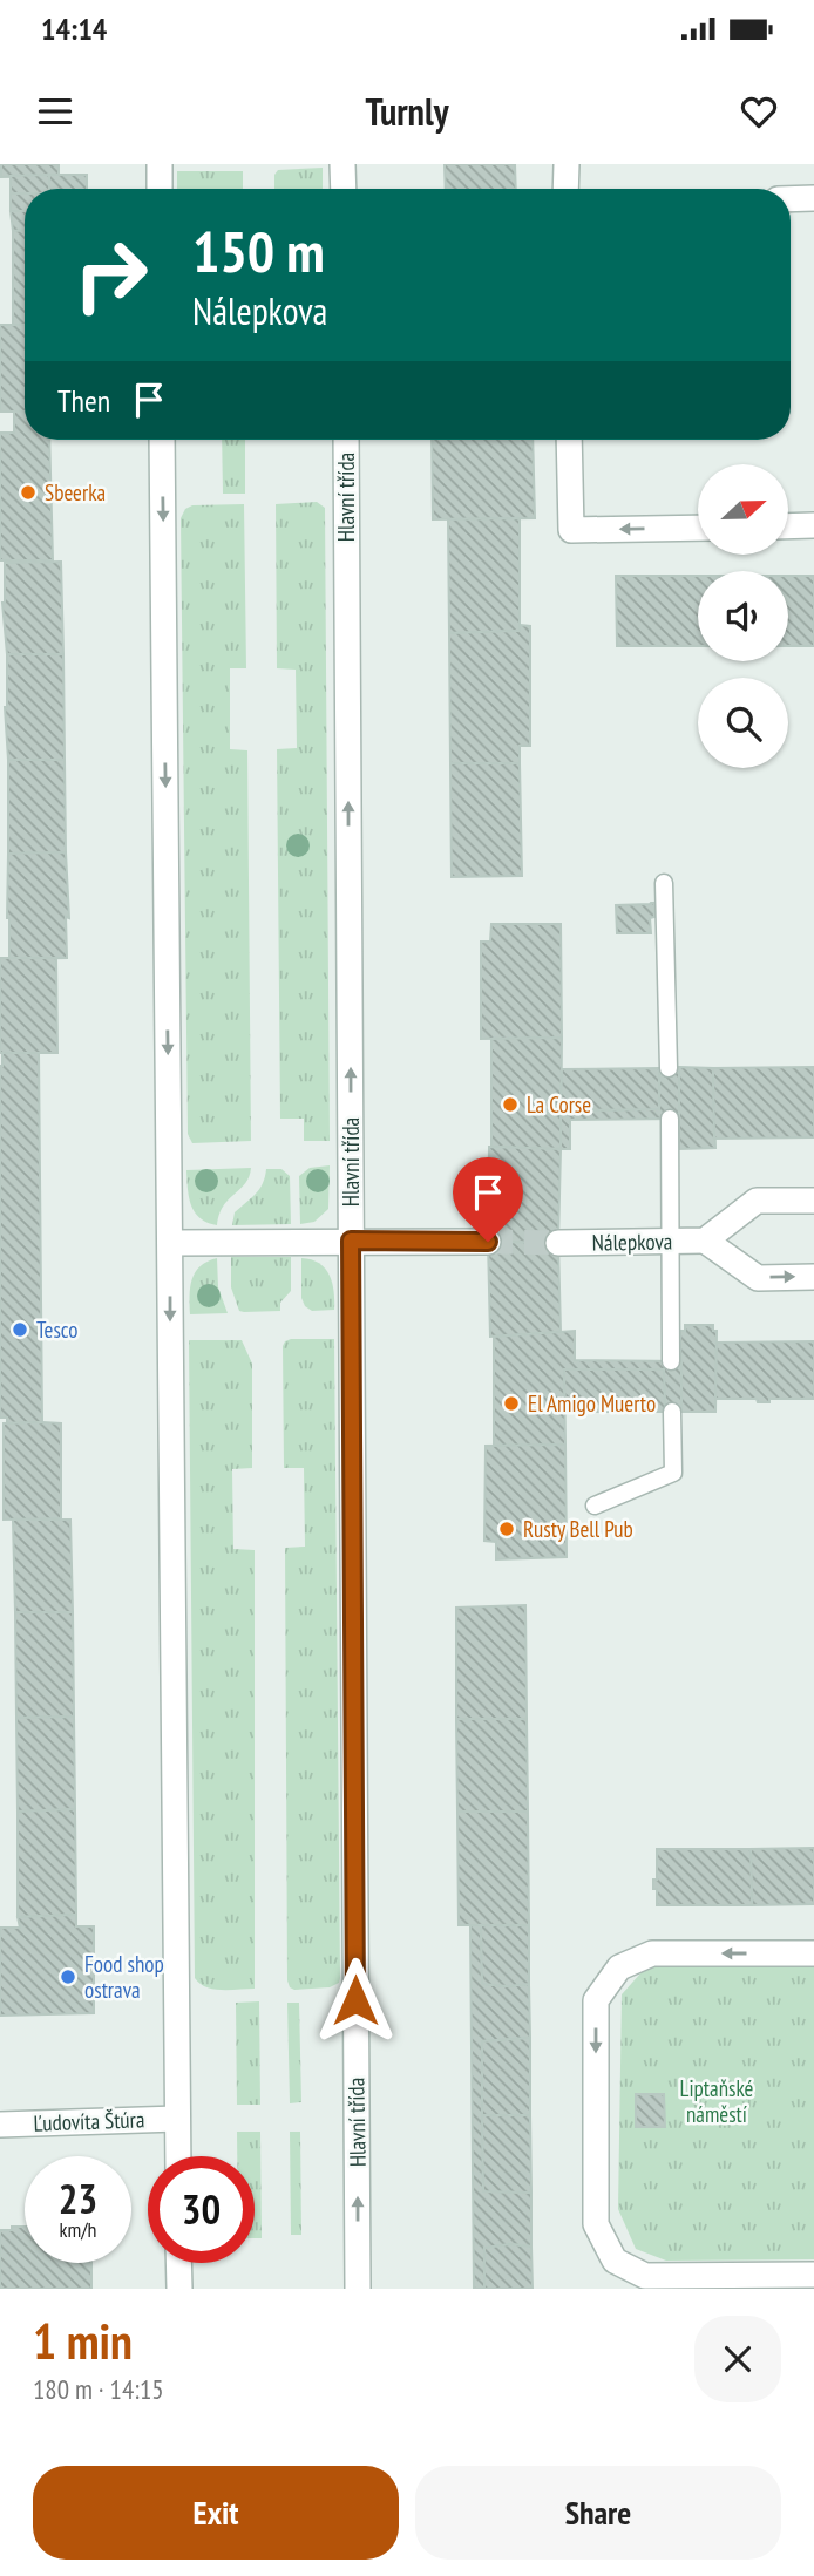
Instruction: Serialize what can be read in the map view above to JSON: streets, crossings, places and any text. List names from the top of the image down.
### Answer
{
  "streets": {
    "street": ["Hlavní třída", "Nálepkova", "Ľudovíta Štúra"]
  },
  "parks": ["Liptaňské náměstí"],
  "places": [
    "Sbeerka",
    "La Corse",
    "Tesco",
    "El Amigo Muerto",
    "Rusty Bell Pub",
    "Food shop ostrava"
  ],
  "north": "right",
  "page": {
    "status": "14:14",
    "header": "Turnly",
    "turn": ["150 m", "Nálepkova"],
    "then": "Then",
    "speed": "23 km/h",
    "limit": "30",
    "heading": ["1 min", "180 m · 14:15"],
    "buttons": ["Exit", "Share"]
  }
}
